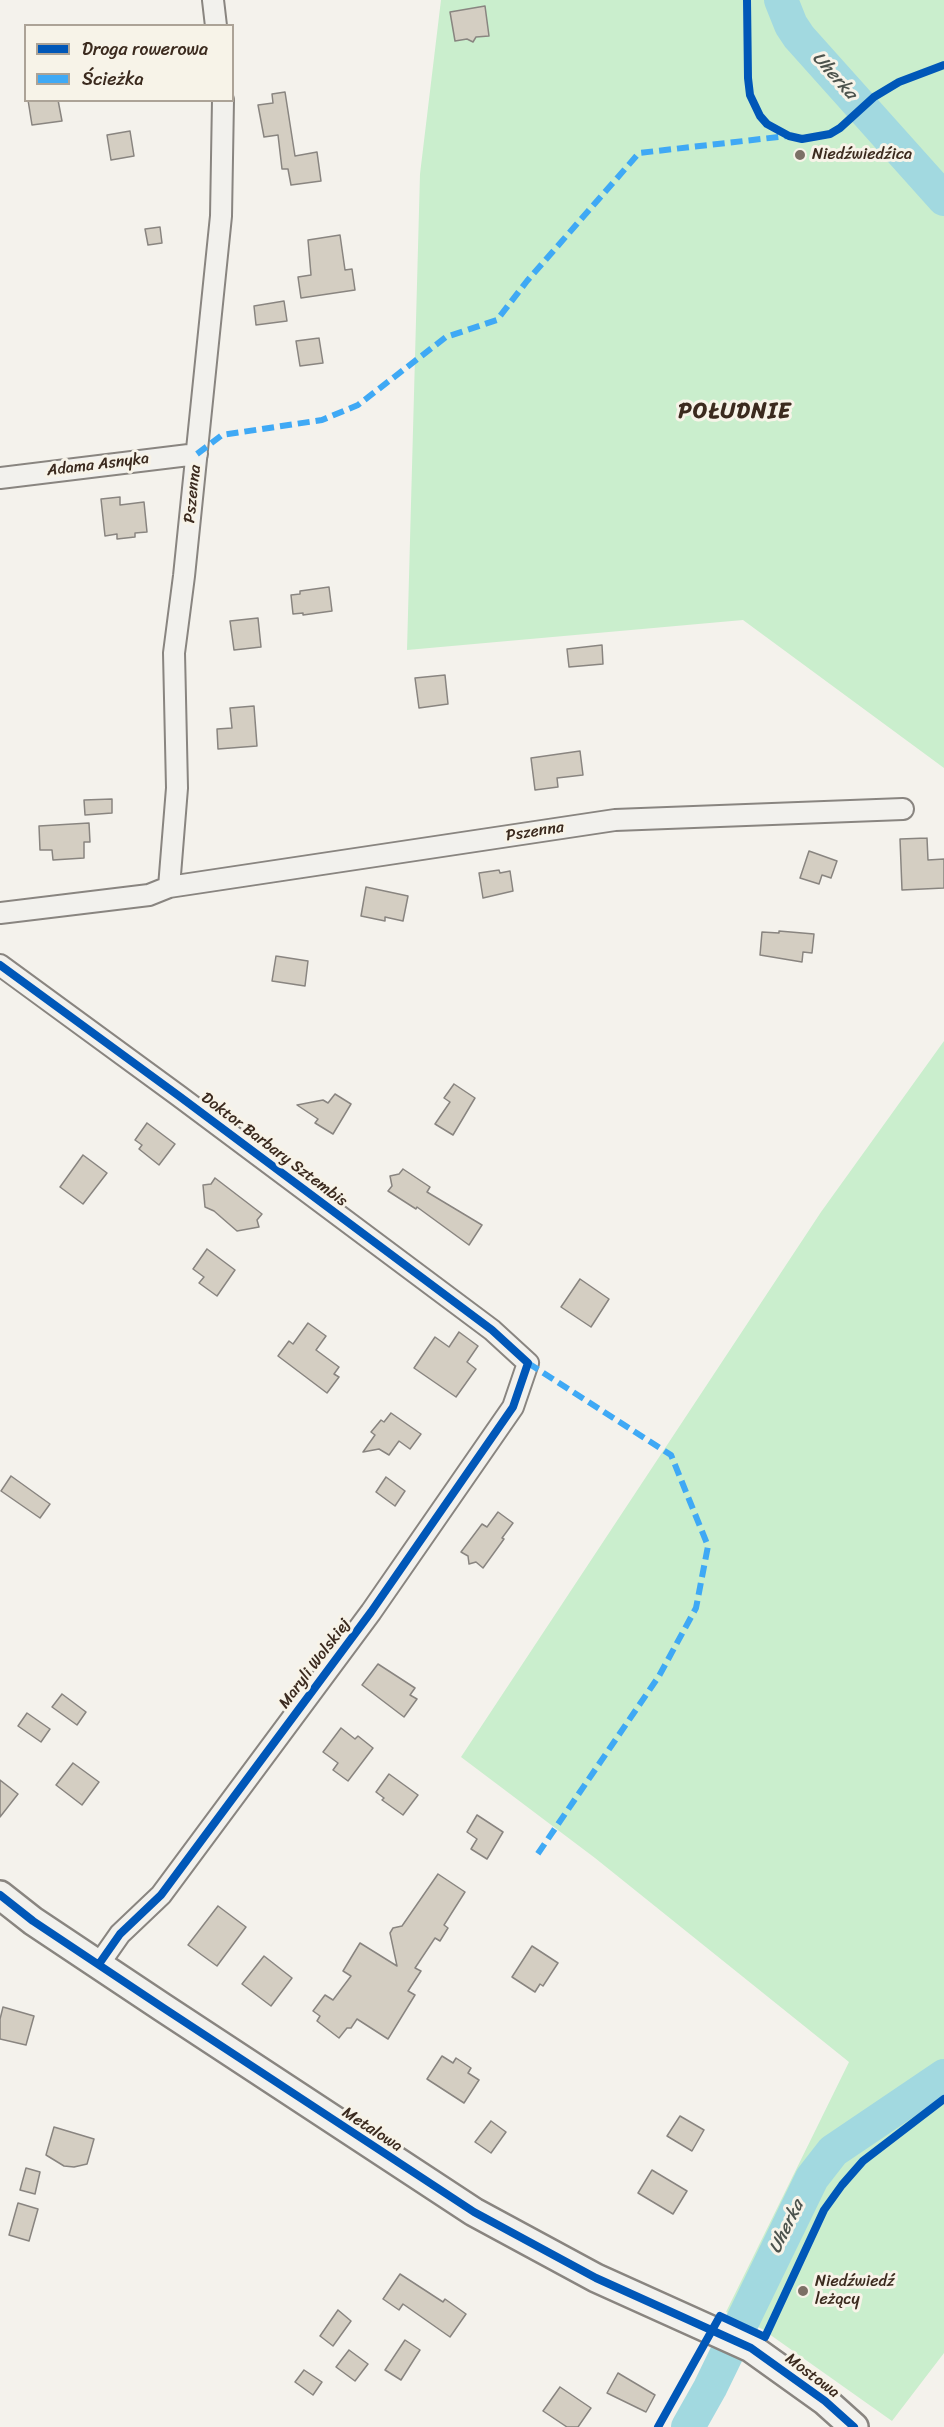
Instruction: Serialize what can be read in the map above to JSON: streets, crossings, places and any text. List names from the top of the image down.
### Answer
{
  "streets": {
    "street": [
      "Adama Asnyka",
      "Pszenna",
      "Doktor Barbary Sztembis",
      "Maryli Wolskiej",
      "Metalowa",
      "Mostowa"
    ]
  },
  "crossings": [
    ["Adama Asnyka", "Pszenna"],
    ["Doktor Barbary Sztembis", "Maryli Wolskiej"],
    ["Maryli Wolskiej", "Metalowa"],
    ["Metalowa", "Mostowa"]
  ],
  "districts": ["POŁUDNIE"],
  "water": ["Uherka"],
  "places": ["Niedźwiedźica", "Niedźwiedź leżący"],
  "legend": ["Droga rowerowa", "Ścieżka"]
}
